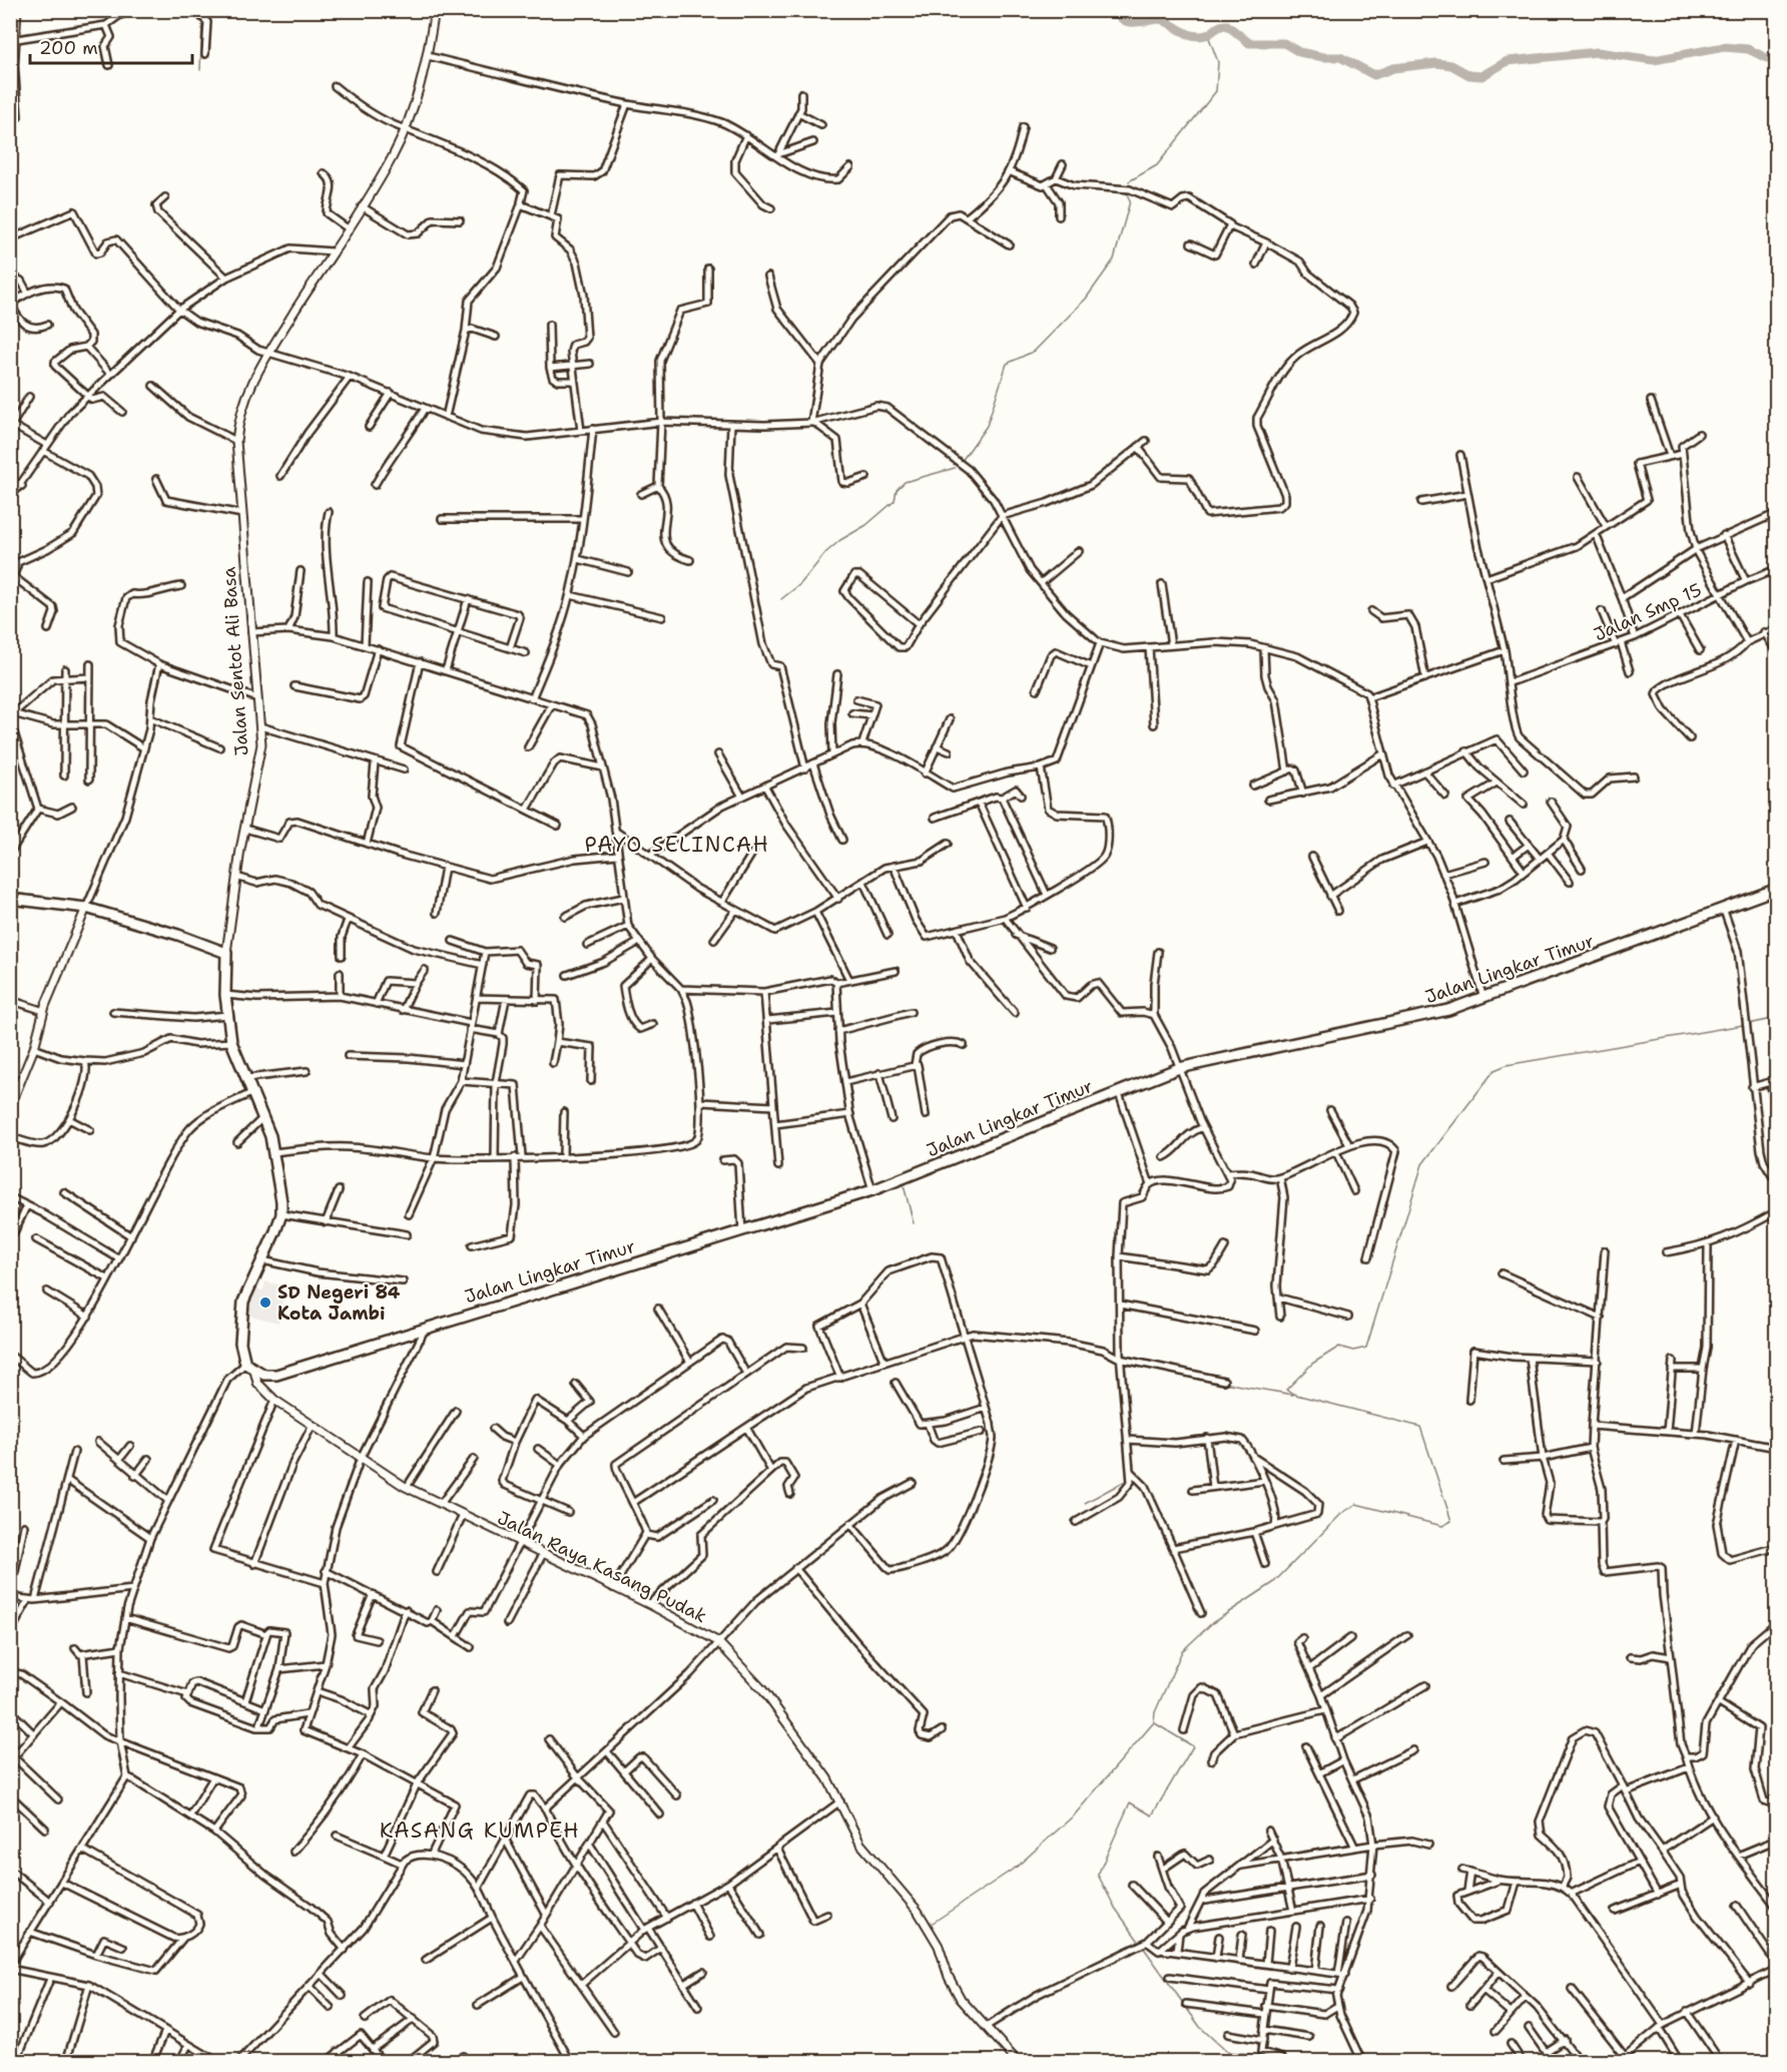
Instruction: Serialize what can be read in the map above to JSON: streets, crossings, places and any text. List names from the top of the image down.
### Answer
{
  "streets": {
    "highway": ["Jalan Sentot Ali Basa", "Jalan Lingkar Timur"],
    "street": ["Jalan Smp 15", "Jalan Raya Kasang Pudak"]
  },
  "crossings": [
    ["Jalan Lingkar Timur", "Jalan Raya Kasang Pudak"]
  ],
  "districts": ["PAYO SELINCAH", "KASANG KUMPEH"],
  "places": ["SD Negeri 84 Kota Jambi"],
  "scale_bar": "200 m"
}
